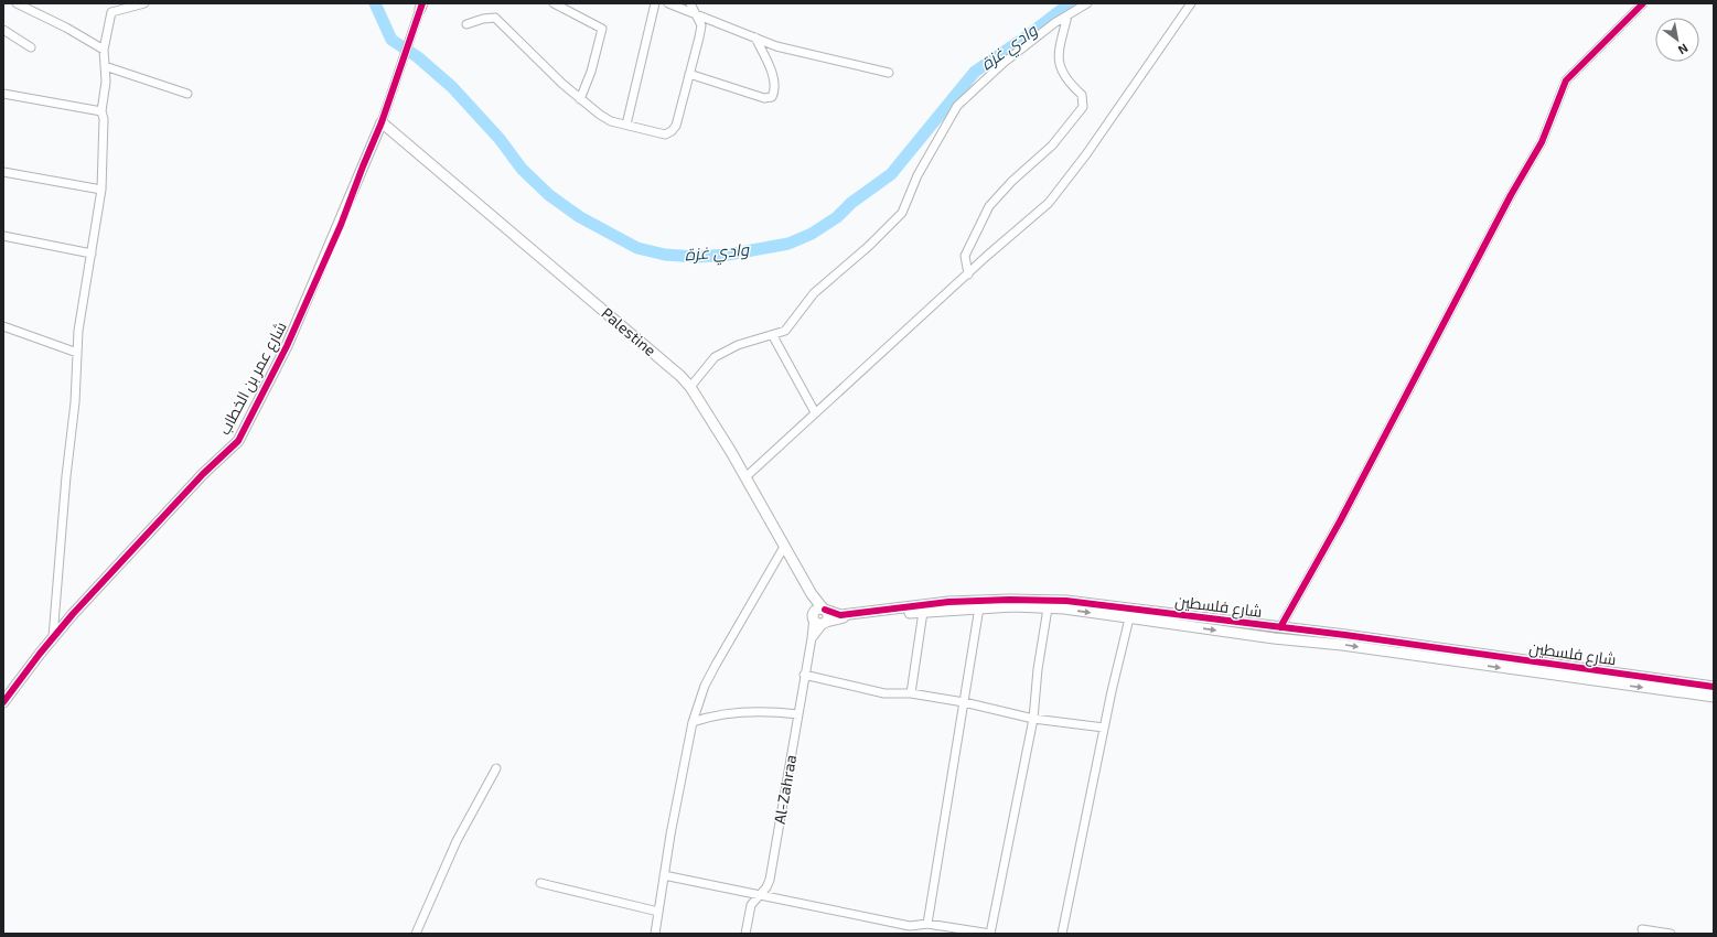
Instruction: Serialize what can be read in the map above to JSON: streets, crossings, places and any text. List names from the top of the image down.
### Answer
{
  "streets": {
    "street": [
      "Palestine",
      "شارع عمر بن الخطاب",
      "شارع فلسطين",
      "Al-Zahraa"
    ]
  },
  "crossings": [
    ["Palestine", "شارع عمر بن الخطاب"],
    ["Palestine", "شارع فلسطين"],
    ["Palestine", "Al-Zahraa"],
    ["شارع فلسطين", "Al-Zahraa"]
  ],
  "water": ["وادي غزة"],
  "north": "bottom right"
}
